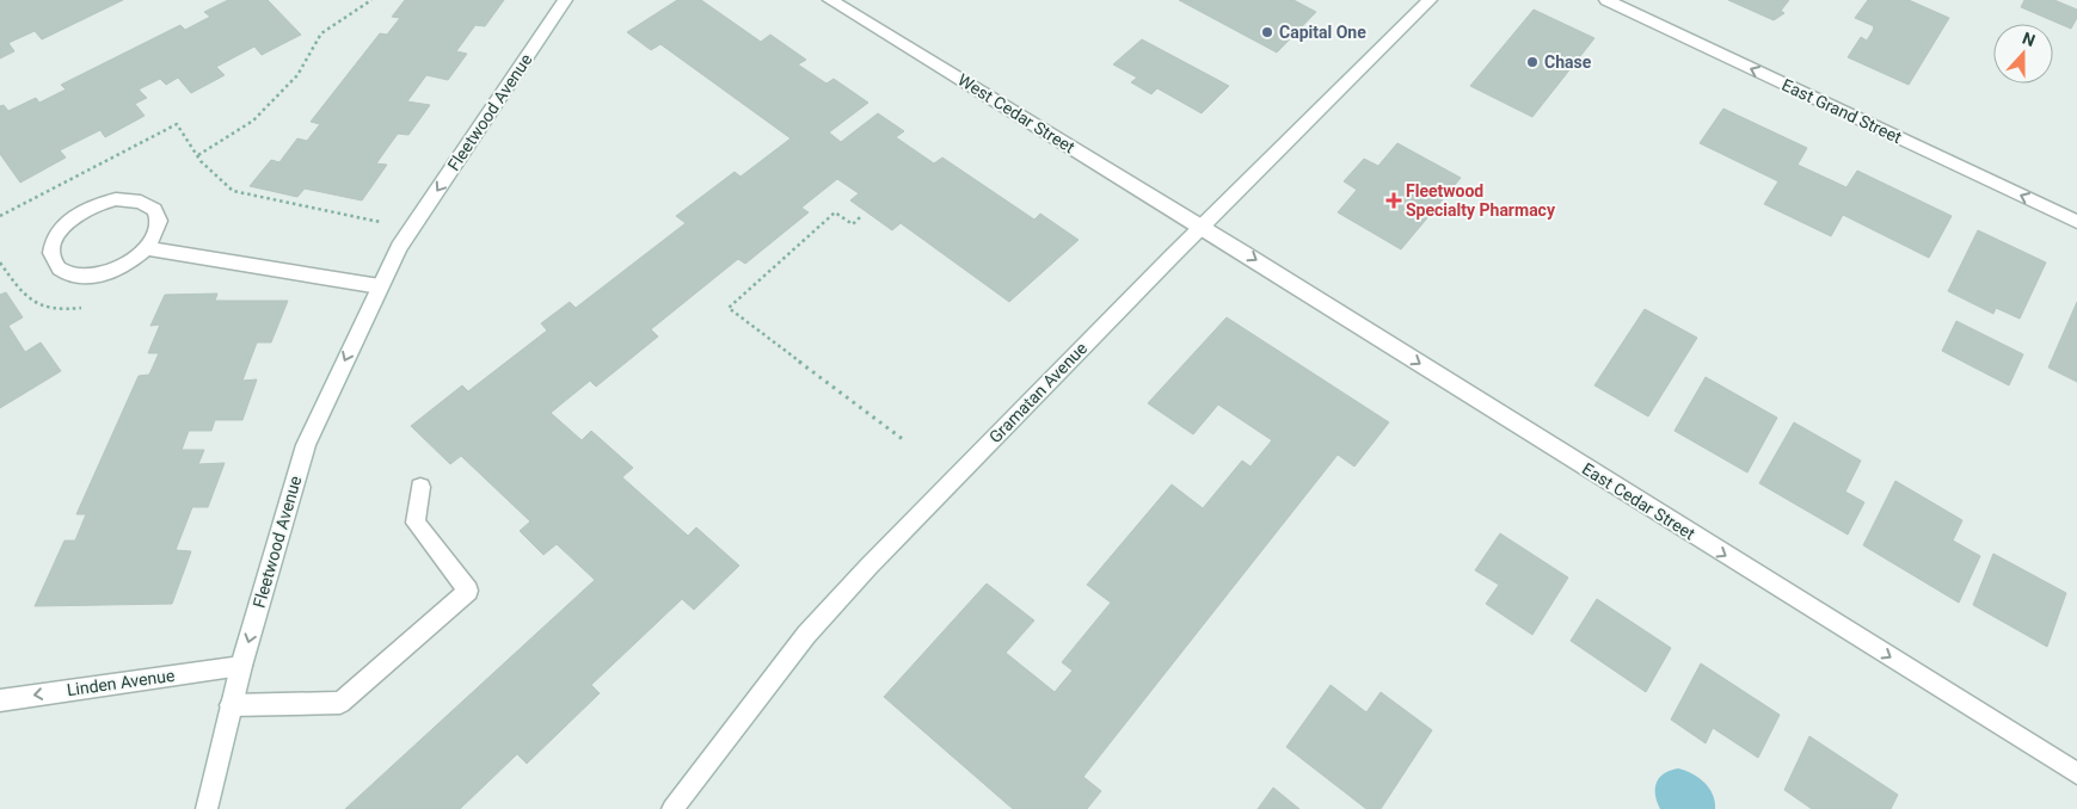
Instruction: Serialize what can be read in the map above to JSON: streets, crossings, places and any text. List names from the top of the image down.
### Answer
{
  "streets": {
    "street": [
      "East Grand Street",
      "Fleetwood Avenue",
      "West Cedar Street",
      "Gramatan Avenue",
      "East Cedar Street",
      "Linden Avenue"
    ]
  },
  "crossings": [
    ["Fleetwood Avenue", "Linden Avenue"],
    ["West Cedar Street", "Gramatan Avenue"],
    ["West Cedar Street", "East Cedar Street"],
    ["Gramatan Avenue", "East Cedar Street"]
  ],
  "one_way": [
    "East Grand Street",
    "Fleetwood Avenue",
    "East Cedar Street",
    "Linden Avenue"
  ],
  "places": {
    "other": ["Capital One", "Chase"],
    "health": ["Fleetwood Specialty Pharmacy"]
  },
  "north": "top"
}
